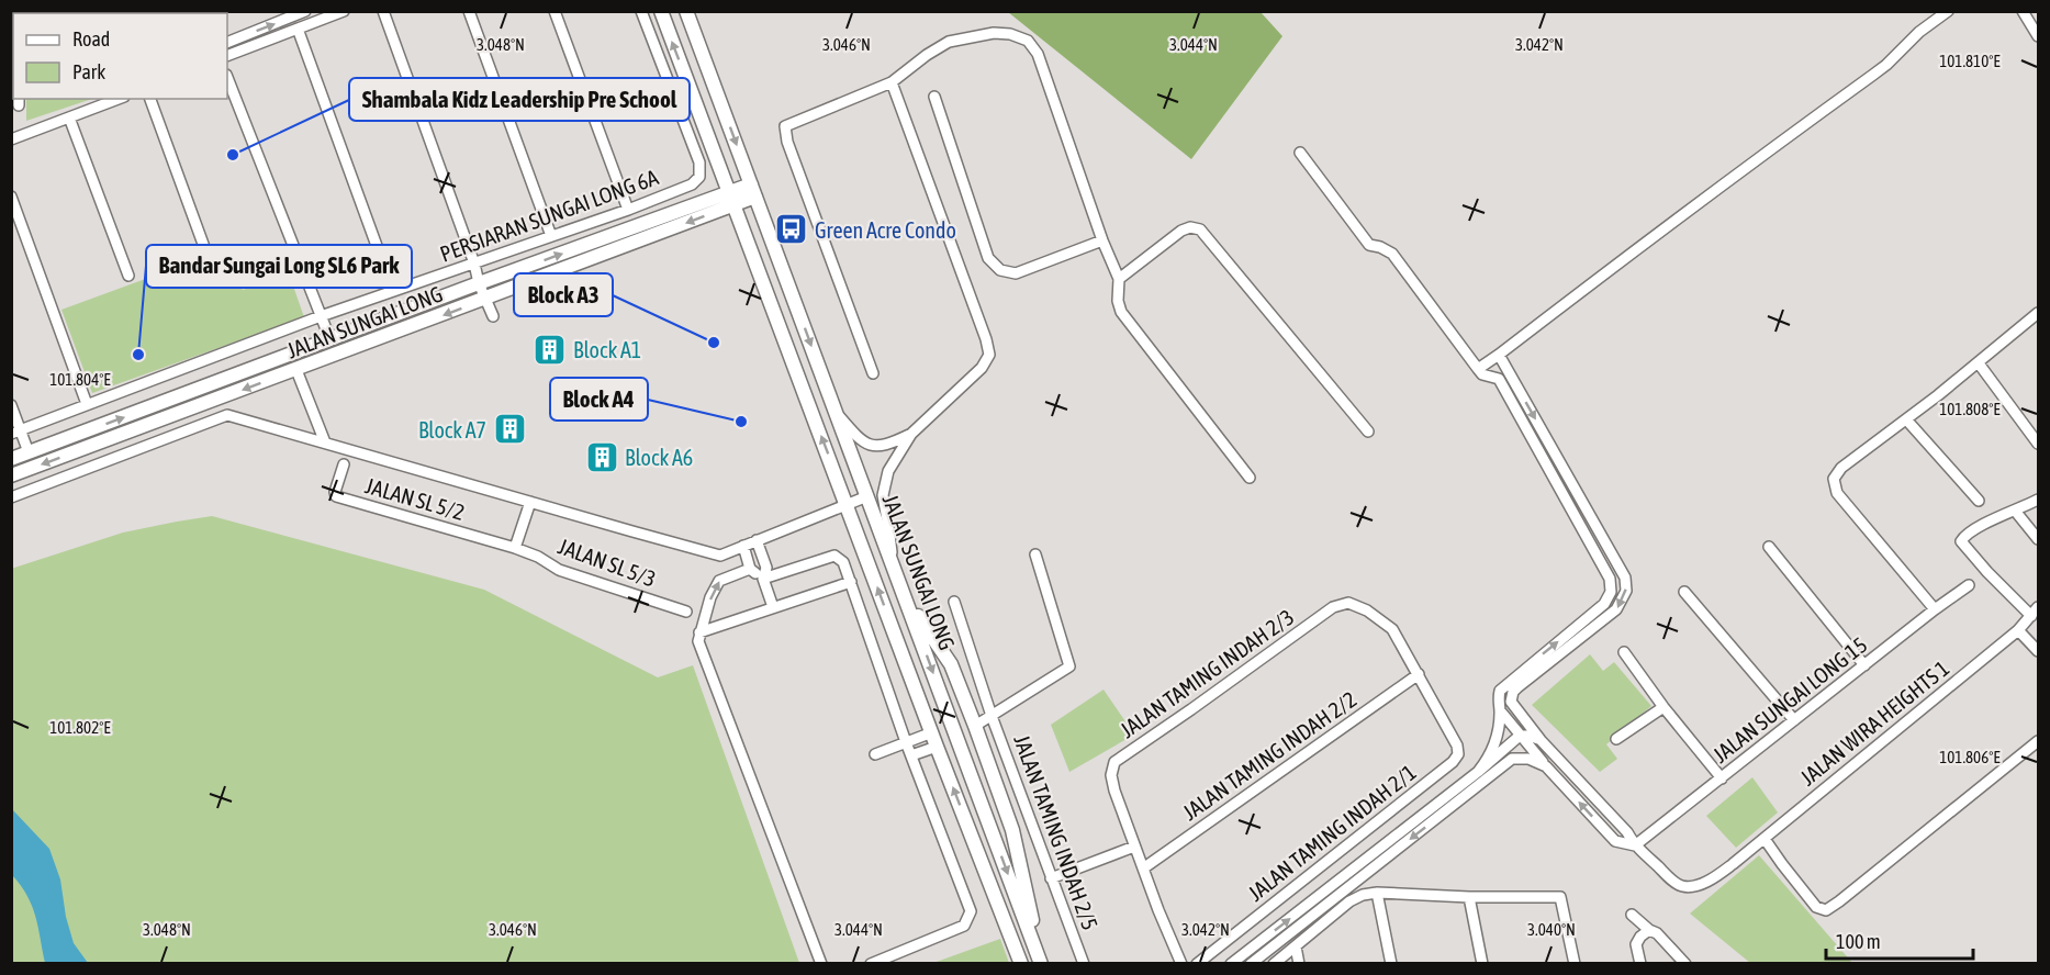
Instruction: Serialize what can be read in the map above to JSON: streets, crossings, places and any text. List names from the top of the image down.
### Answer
{
  "streets": {
    "street": [
      "PERSIARAN SUNGAI LONG 6A",
      "JALAN SUNGAI LONG",
      "JALAN SL 5/2",
      "JALAN SL 5/3",
      "JALAN TAMING INDAH 2/3",
      "JALAN SUNGAI LONG 15",
      "JALAN WIRA HEIGHTS 1",
      "JALAN TAMING INDAH 2/2",
      "JALAN TAMING INDAH 2/5",
      "JALAN TAMING INDAH 2/1"
    ]
  },
  "crossings": [
    ["JALAN SL 5/2", "JALAN SL 5/3"],
    ["JALAN TAMING INDAH 2/3", "JALAN TAMING INDAH 2/2"],
    ["JALAN TAMING INDAH 2/3", "JALAN TAMING INDAH 2/1"],
    ["JALAN SUNGAI LONG 15", "JALAN WIRA HEIGHTS 1"],
    ["JALAN TAMING INDAH 2/2", "JALAN TAMING INDAH 2/1"]
  ],
  "places": {
    "other": [
      "Shambala Kidz Leadership Pre School",
      "Block A3",
      "Bandar Sungai Long SL6 Park",
      "Block A4"
    ],
    "bus stop": ["Green Acre Condo"],
    "building": ["Block A1", "Block A7", "Block A6"]
  },
  "legend": ["Road", "Park"],
  "scale_bar": "100 m",
  "coordinates": [
    "3.048°N",
    "3.046°N",
    "3.044°N",
    "3.042°N",
    "101.810°E",
    "101.804°E",
    "101.808°E",
    "101.802°E",
    "101.806°E",
    "3.040°N"
  ]
}
